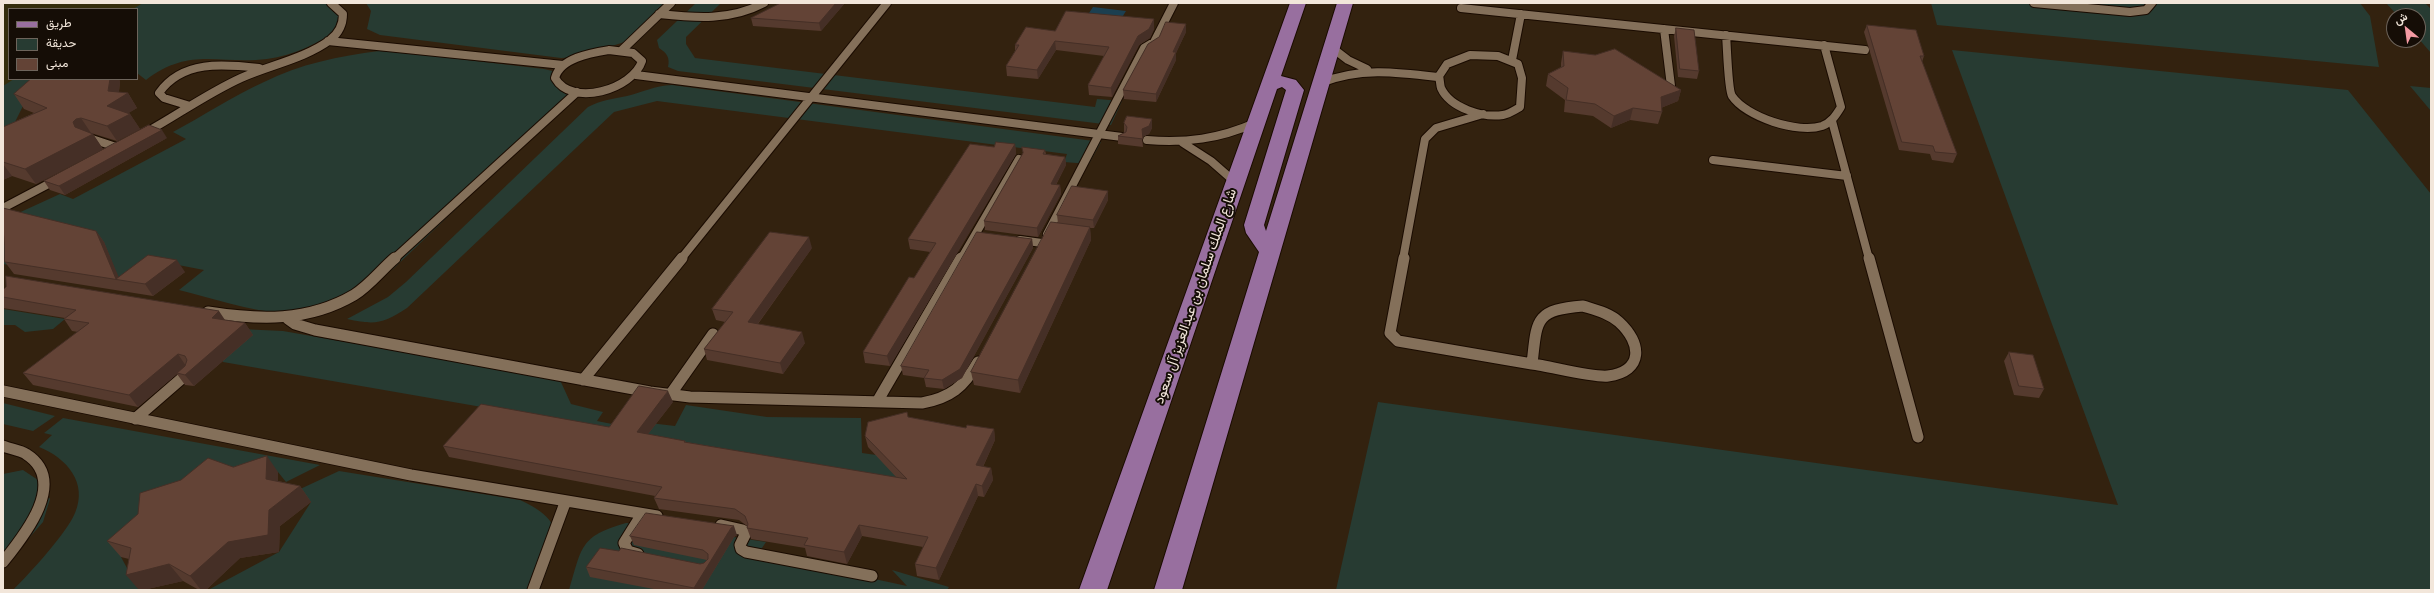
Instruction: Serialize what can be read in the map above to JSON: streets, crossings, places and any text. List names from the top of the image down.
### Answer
{
  "streets": {
    "main road": ["شارع الملك سلمان بن عبدالعزيز آل سعود"]
  },
  "legend": ["طريق", "حديقة", "مبنى"],
  "north": "top left"
}
